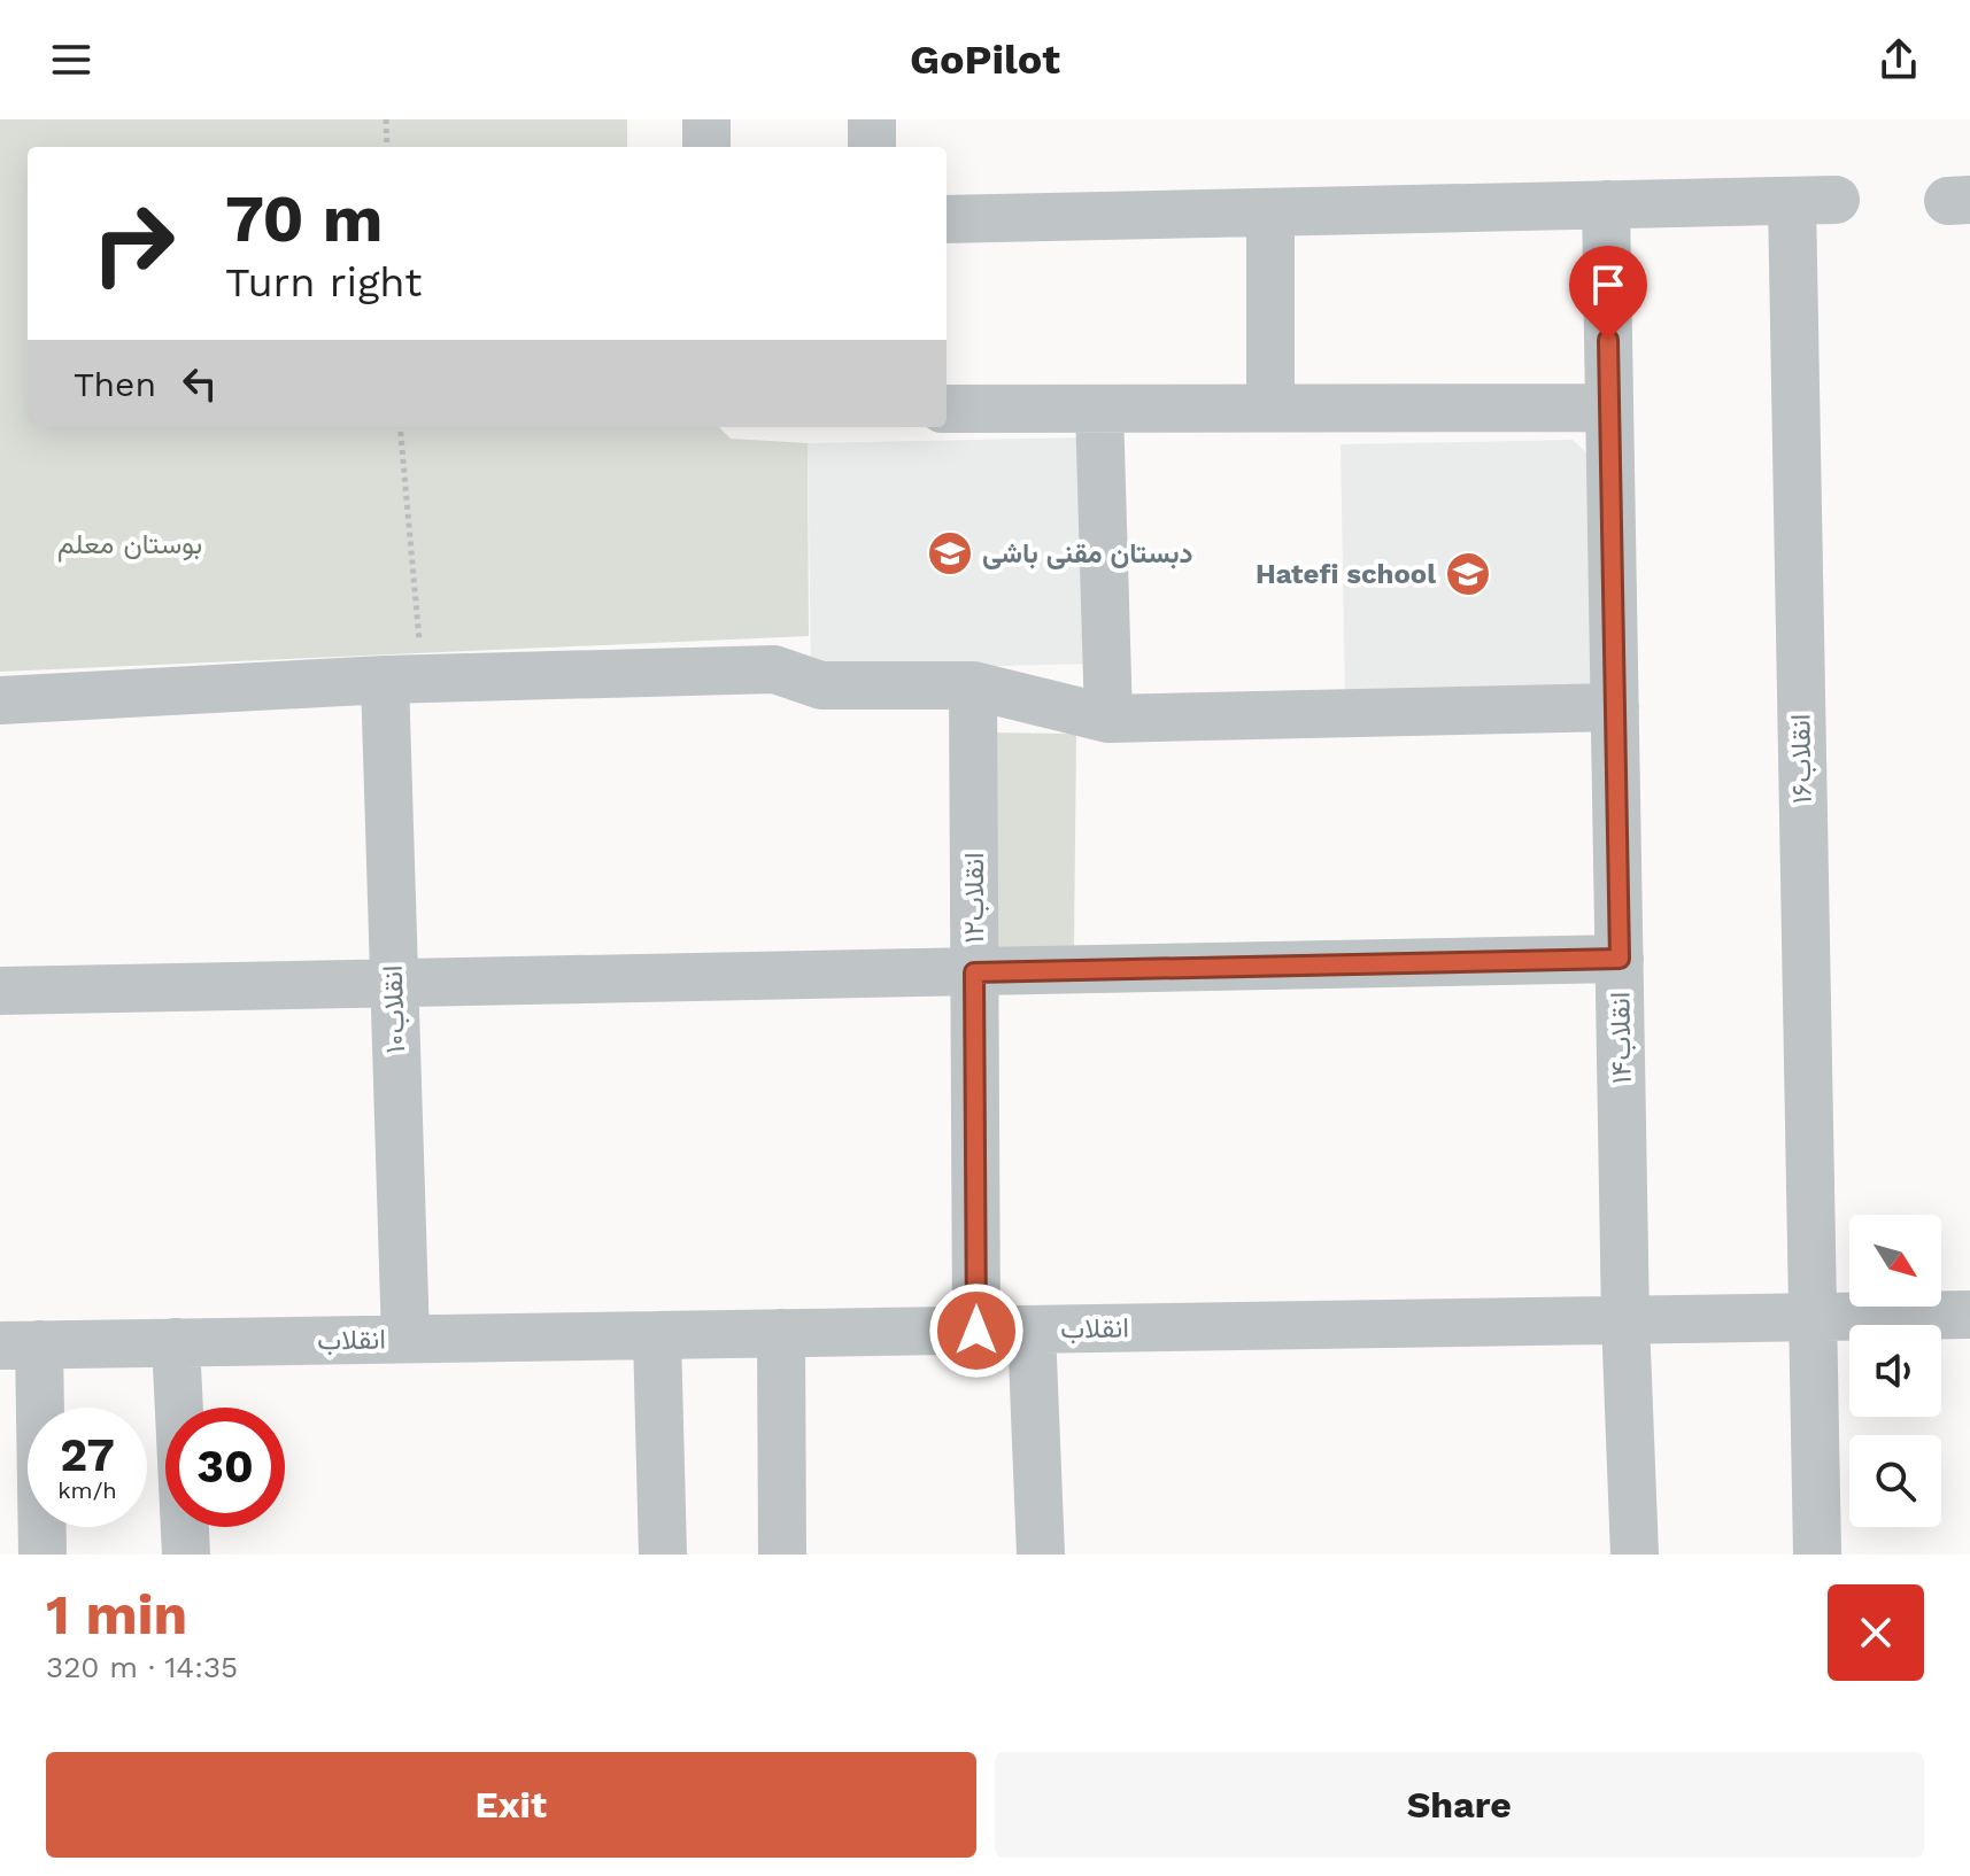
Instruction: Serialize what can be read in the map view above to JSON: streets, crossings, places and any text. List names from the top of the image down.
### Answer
{
  "streets": {
    "street": [
      "انقلاب۱۶",
      "انقلاب۱۲",
      "انقلاب۱۰",
      "انقلاب۱۴",
      "انقلاب"
    ]
  },
  "crossings": [
    ["انقلاب۱۶", "انقلاب۱۴"],
    ["انقلاب۱۶", "انقلاب"],
    ["انقلاب۱۲", "انقلاب"],
    ["انقلاب۱۰", "انقلاب"],
    ["انقلاب۱۴", "انقلاب"]
  ],
  "parks": ["بوستان معلم"],
  "places": {
    "school or university": ["دبستان مقنی باشی", "Hatefi school"]
  },
  "north": "bottom right",
  "page": {
    "header": "GoPilot",
    "turn": ["70 m", "Turn right"],
    "then": "Then",
    "speed": "27 km/h",
    "limit": "30",
    "heading": ["1 min", "320 m · 14:35"],
    "buttons": ["Exit", "Share"]
  }
}
